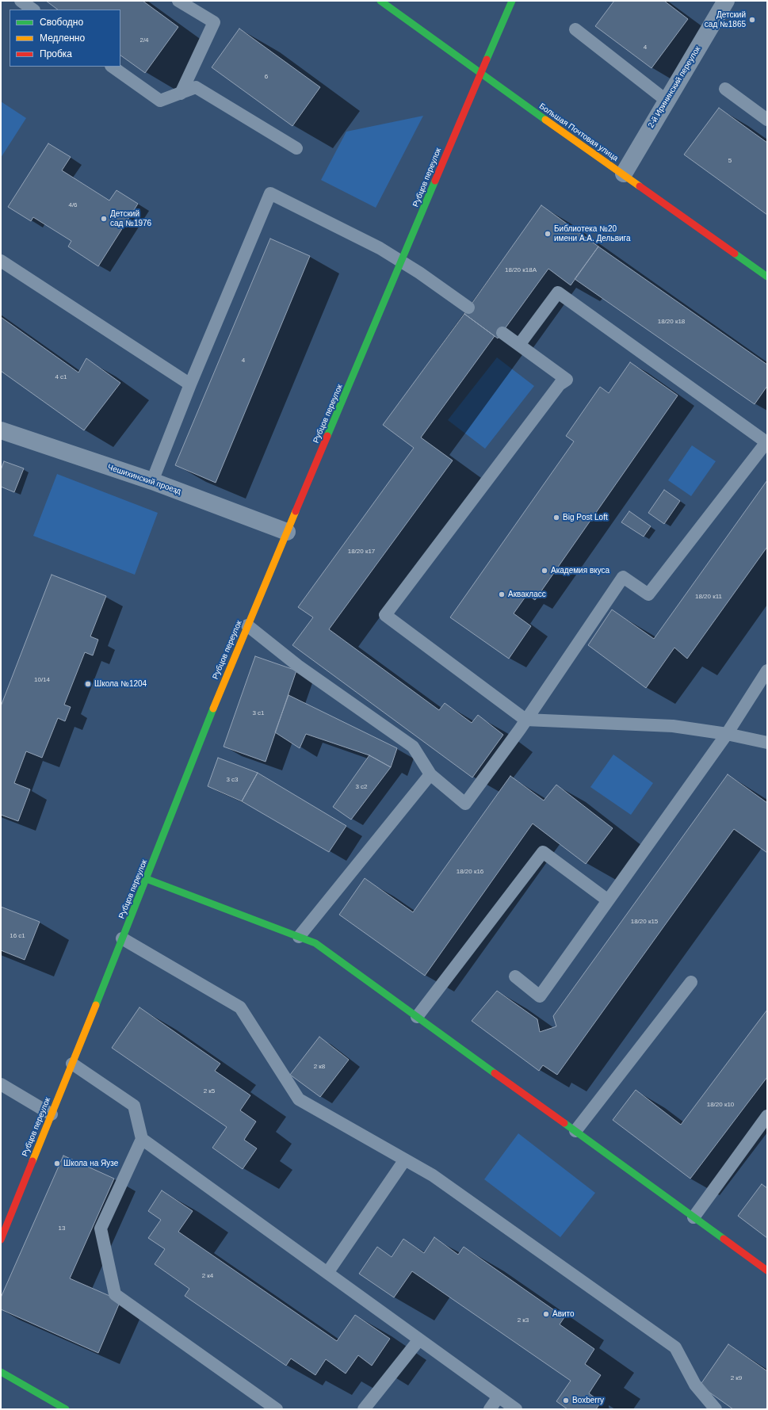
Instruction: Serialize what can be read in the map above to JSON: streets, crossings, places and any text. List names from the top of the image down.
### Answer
{
  "streets": {
    "street": [
      "2-й Ирининский переулок",
      "Большая Почтовая улица",
      "Рубцов переулок",
      "Чешихинский проезд"
    ]
  },
  "crossings": [
    ["2-й Ирининский переулок", "Большая Почтовая улица"],
    ["Большая Почтовая улица", "Рубцов переулок"],
    ["Рубцов переулок", "Чешихинский проезд"]
  ],
  "places": [
    "Детский сад №1865",
    "Детский сад №1976",
    "Библиотека №20 имени А.А. Дельвига",
    "Big Post Loft",
    "Академия вкуса",
    "Аквакласс",
    "Школа №1204",
    "Школа на Яузе",
    "Авито",
    "Boxberry"
  ],
  "house_numbers": [
    "2/4",
    "4",
    "6",
    "5",
    "4/6",
    "18/20 к18А",
    "18/20 к18",
    "4",
    "4 с1",
    "18/20 к17",
    "18/20 к11",
    "10/14",
    "3 с1",
    "3 с3",
    "3 с2",
    "18/20 к16",
    "18/20 к15",
    "16 с1",
    "2 к8",
    "2 к5",
    "18/20 к10",
    "13",
    "2 к4",
    "2 к3",
    "2 к9"
  ],
  "legend": ["Свободно", "Медленно", "Пробка"]
}
